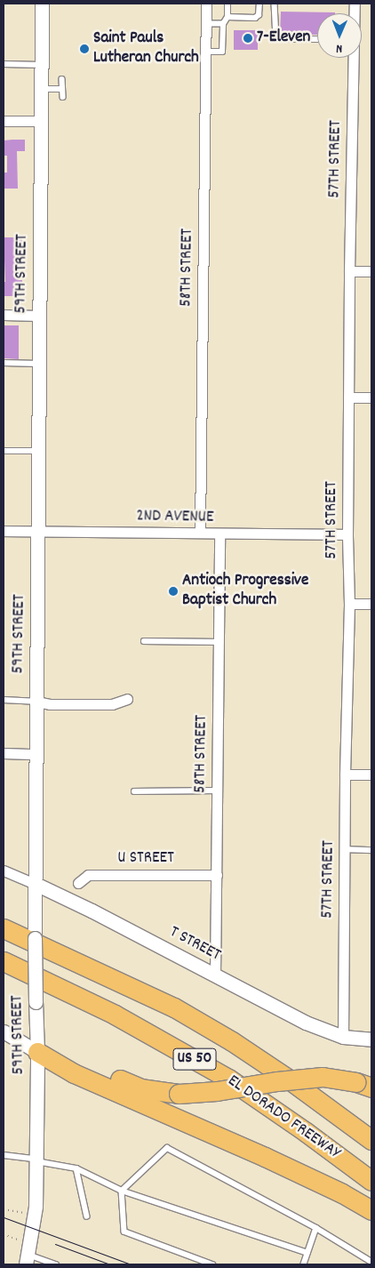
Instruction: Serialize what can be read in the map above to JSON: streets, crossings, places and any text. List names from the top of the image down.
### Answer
{
  "streets": {
    "highway": ["US 50", "EL DORADO FREEWAY"],
    "street": [
      "57TH STREET",
      "58TH STREET",
      "59TH STREET",
      "2ND AVENUE",
      "U STREET",
      "T STREET"
    ]
  },
  "crossings": [
    ["57TH STREET", "2ND AVENUE"],
    ["57TH STREET", "T STREET"],
    ["58TH STREET", "2ND AVENUE"],
    ["58TH STREET", "U STREET"],
    ["58TH STREET", "T STREET"],
    ["59TH STREET", "2ND AVENUE"],
    ["59TH STREET", "T STREET"]
  ],
  "places": ["7-Eleven", "Saint Pauls Lutheran Church", "Antioch Progressive Baptist Church"],
  "north": "bottom"
}
